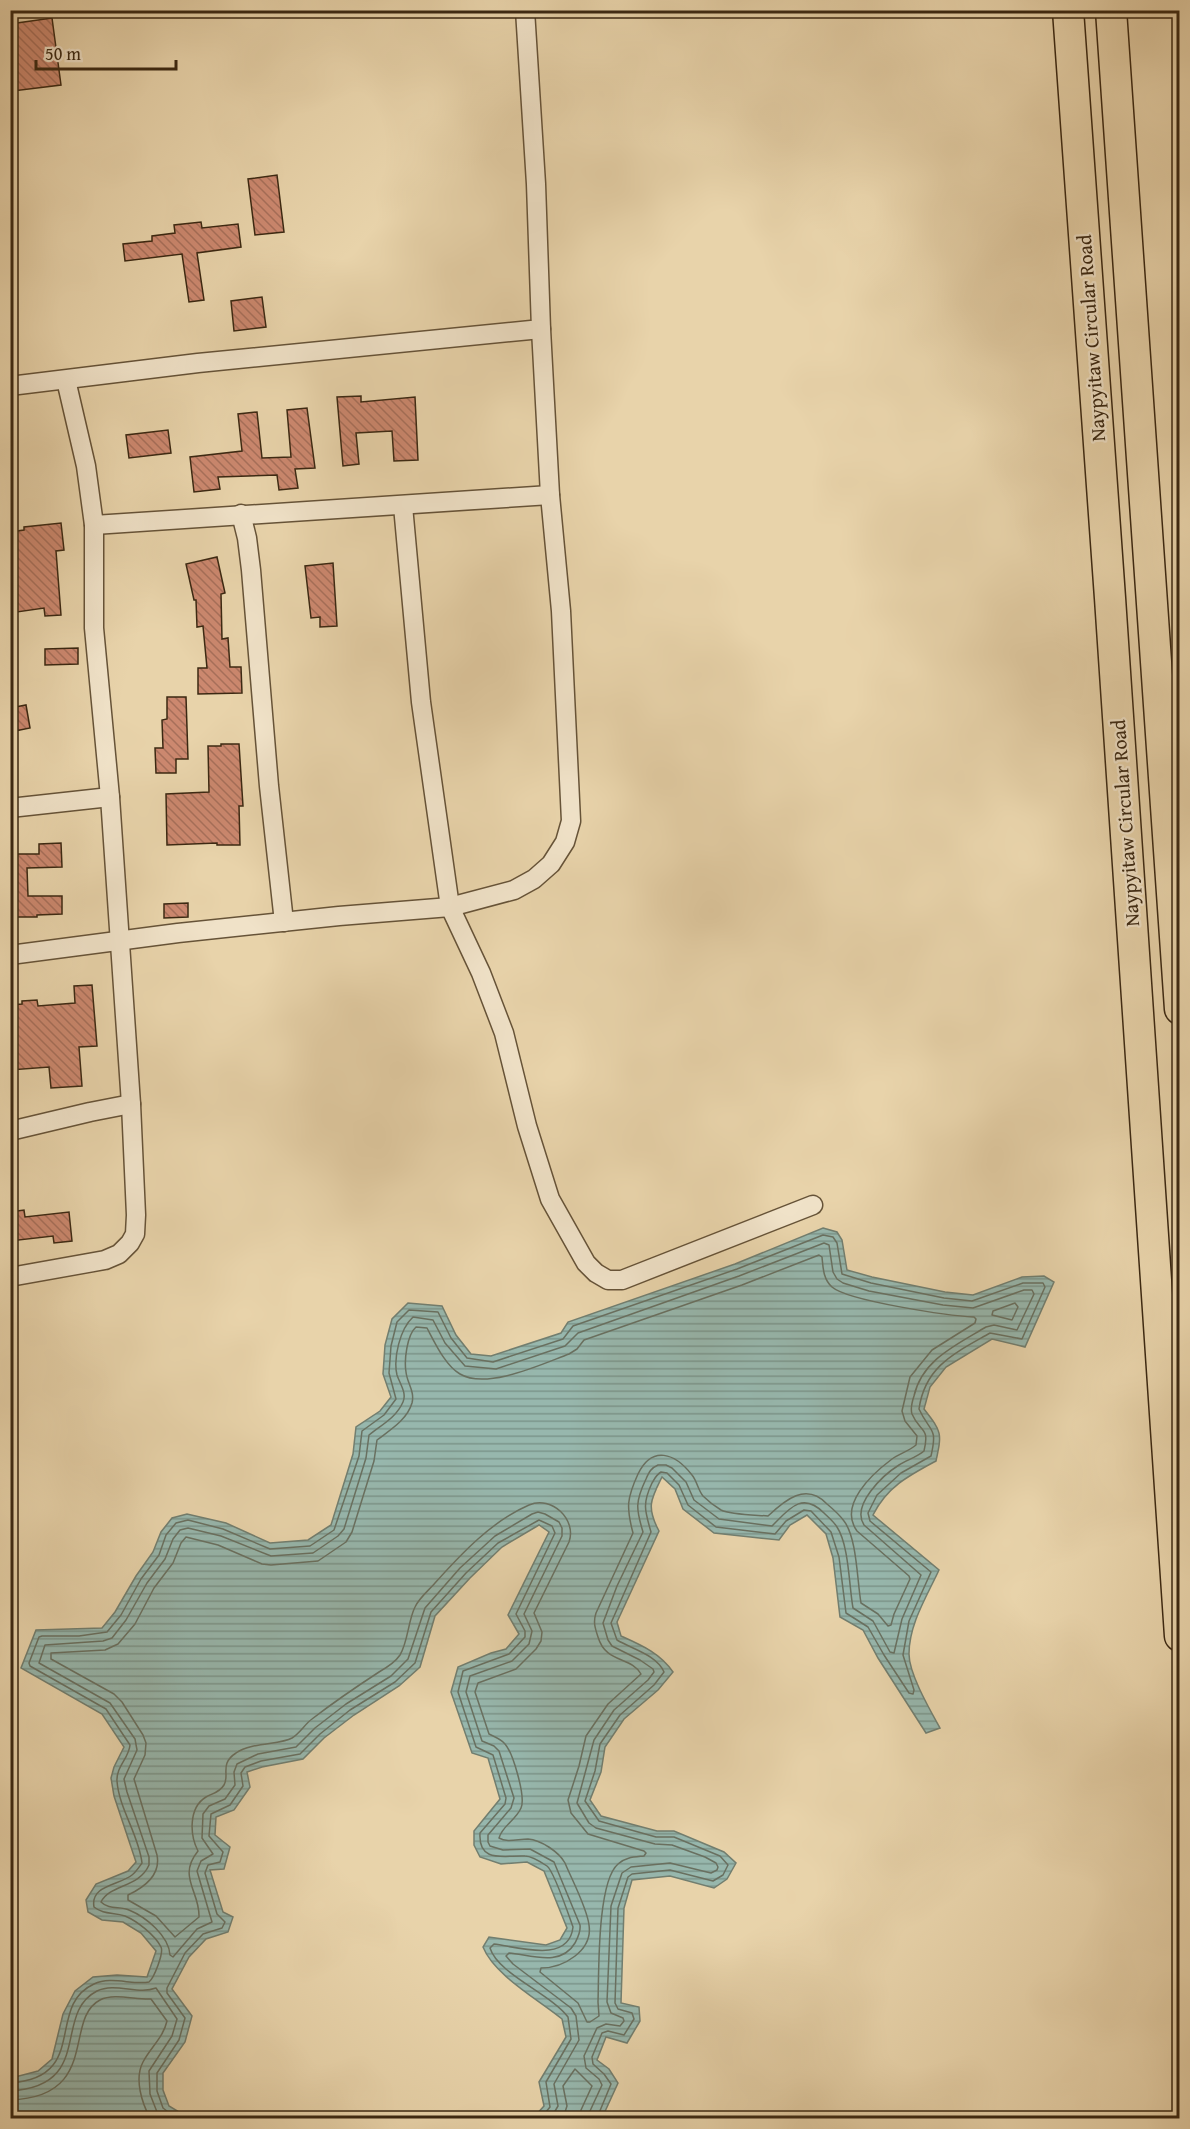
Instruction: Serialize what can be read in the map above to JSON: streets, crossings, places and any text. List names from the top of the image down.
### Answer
{
  "streets": {
    "main road": ["Naypyitaw Circular Road"]
  },
  "scale_bar": "50 m"
}
